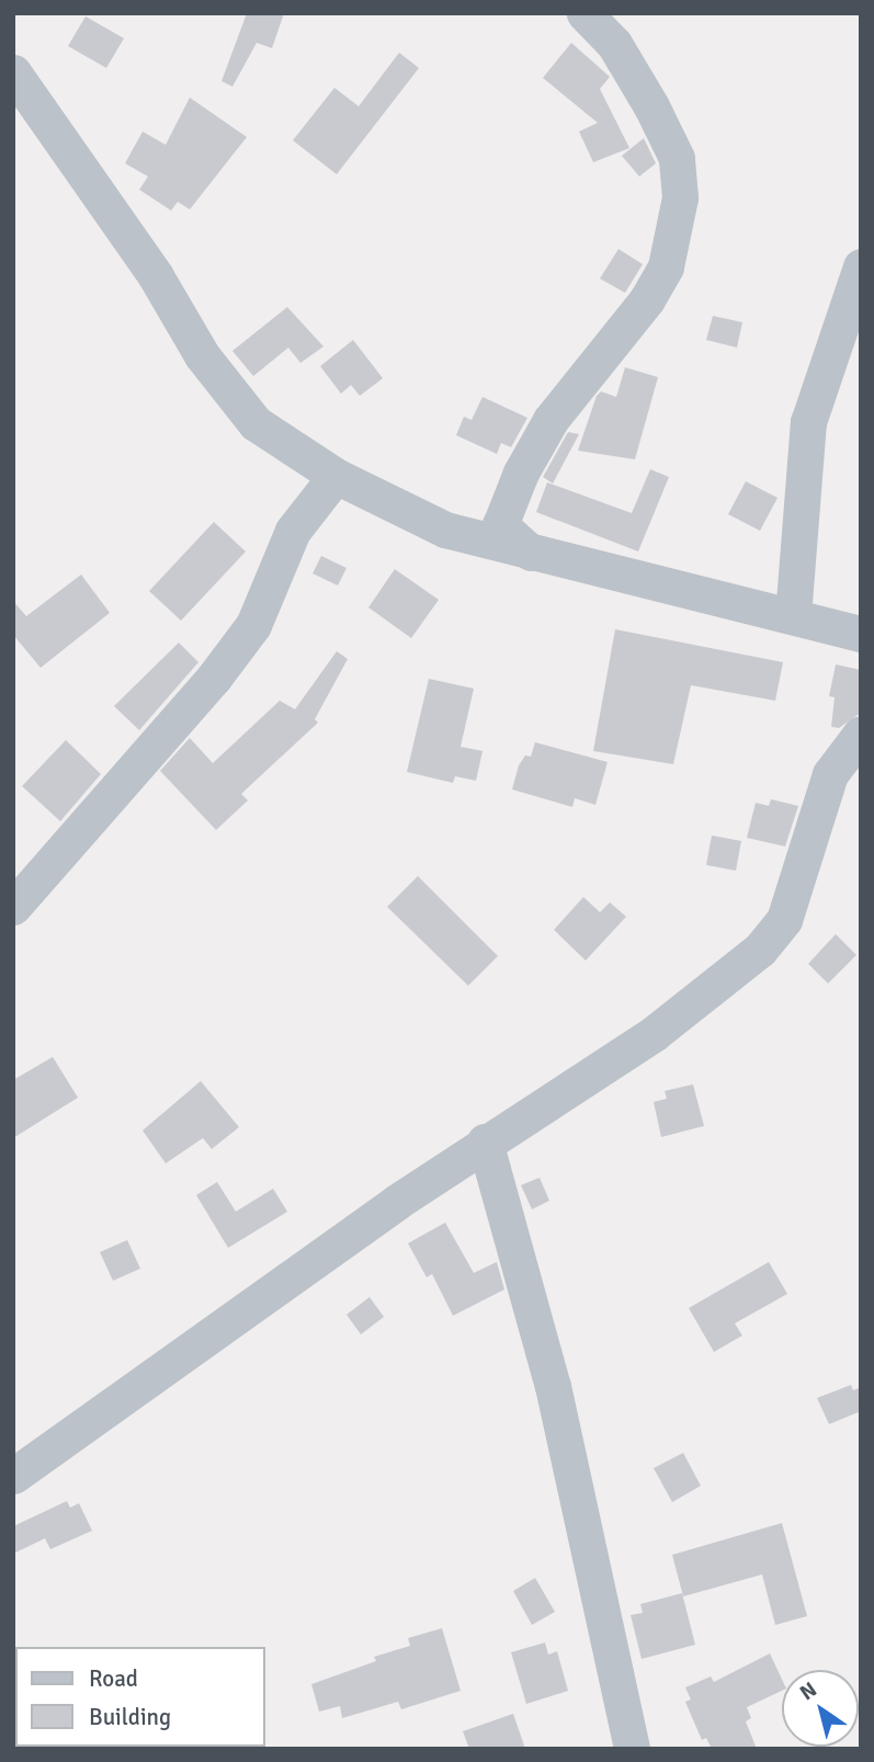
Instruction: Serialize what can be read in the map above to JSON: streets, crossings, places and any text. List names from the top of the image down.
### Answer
{
  "legend": ["Road", "Building"],
  "north": "top left"
}
